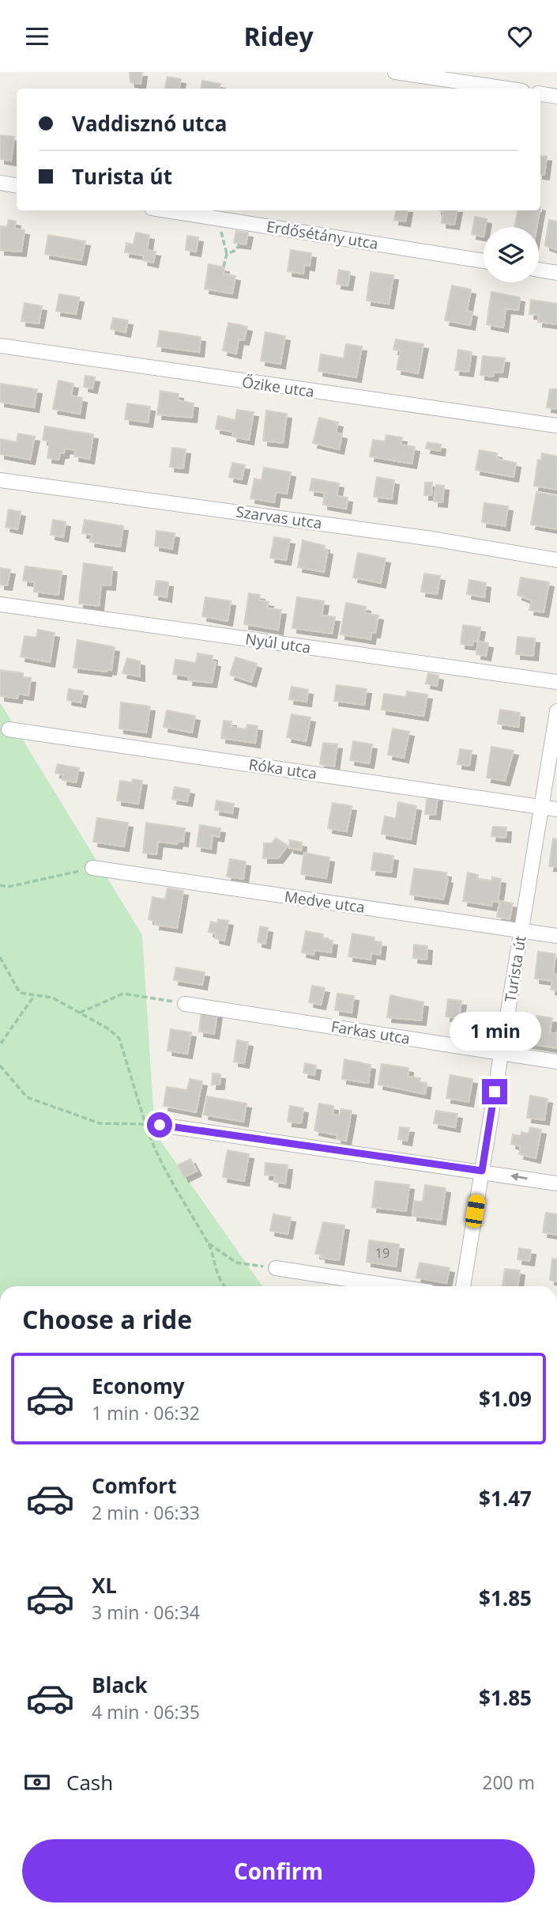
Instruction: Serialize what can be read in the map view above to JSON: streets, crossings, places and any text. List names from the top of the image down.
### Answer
{
  "streets": {
    "street": [
      "Erdősétány utca",
      "Őzike utca",
      "Szarvas utca",
      "Nyúl utca",
      "Róka utca",
      "Medve utca",
      "Turista út",
      "Farkas utca"
    ]
  },
  "crossings": [
    ["Róka utca", "Turista út"],
    ["Medve utca", "Turista út"],
    ["Turista út", "Farkas utca"]
  ],
  "house_numbers": ["19"],
  "page": {
    "header": "Ridey",
    "banner": ["Vaddisznó utca", "Turista út"],
    "bubble": "1 min",
    "heading": "Choose a ride",
    "list": [
      {
        "name": "Economy",
        "note": "1 min · 06:32",
        "value": "$1.09"
      },
      {
        "name": "Comfort",
        "note": "2 min · 06:33",
        "value": "$1.47"
      },
      {
        "name": "XL",
        "note": "3 min · 06:34",
        "value": "$1.85"
      },
      {
        "name": "Black",
        "note": "4 min · 06:35",
        "value": "$1.85"
      }
    ],
    "pay": ["Cash", "200 m"],
    "buttons": "Confirm"
  }
}
